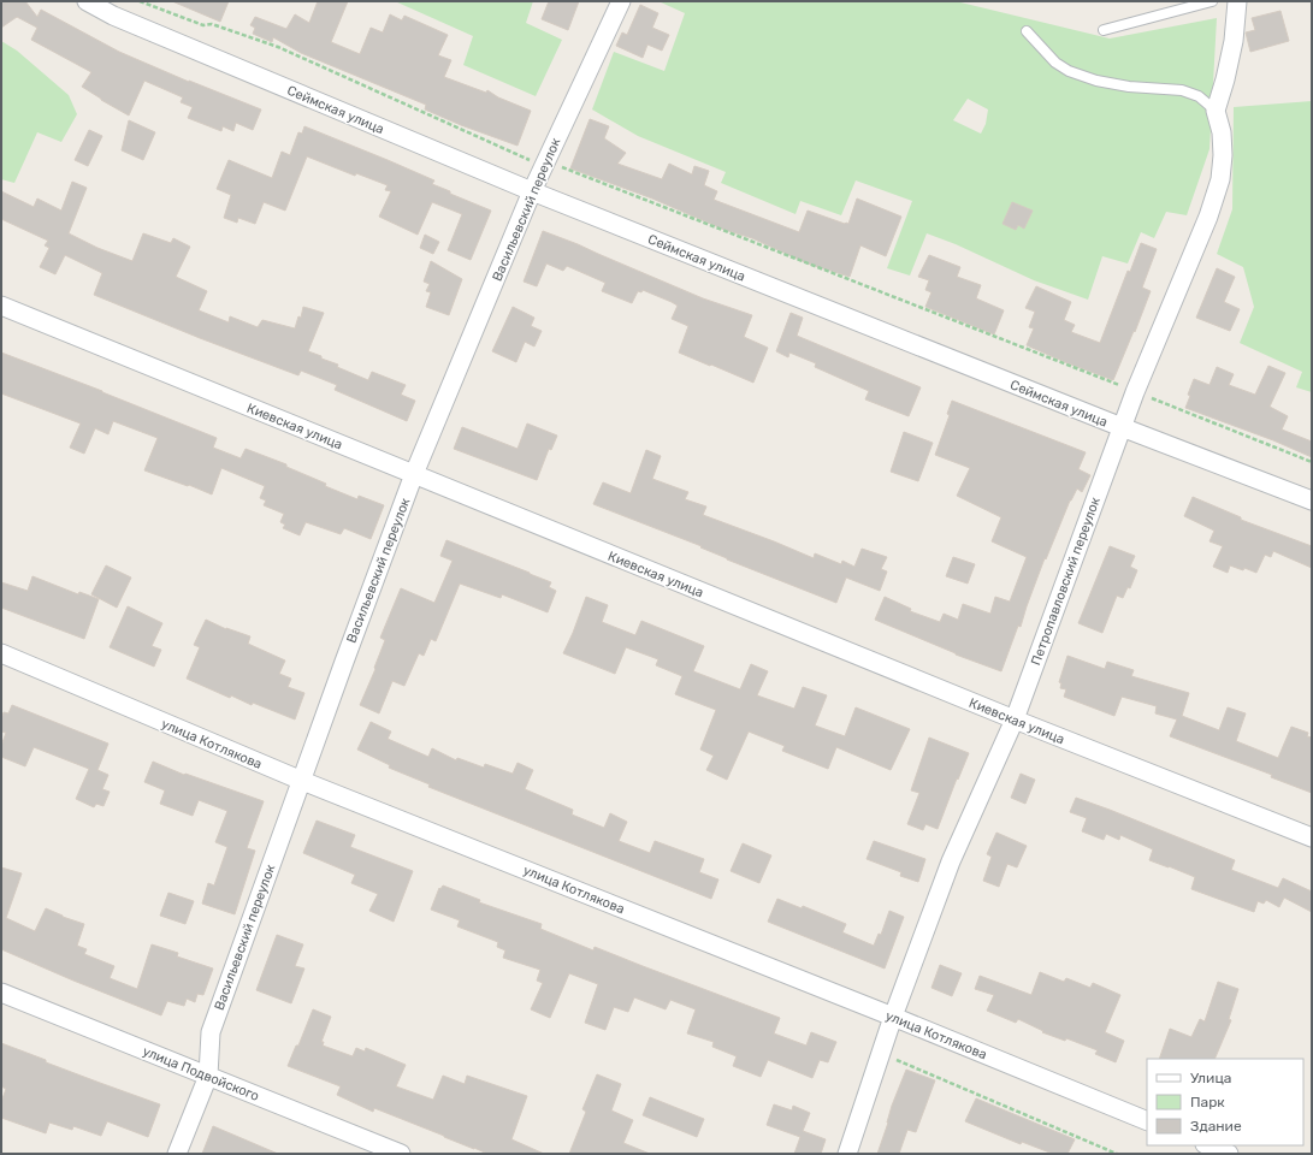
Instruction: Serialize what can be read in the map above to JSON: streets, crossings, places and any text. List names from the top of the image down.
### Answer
{
  "streets": {
    "street": [
      "Сеймская улица",
      "Васильевский переулок",
      "Киевская улица",
      "Петропавловский переулок",
      "улица Котлякова",
      "улица Подвойского"
    ]
  },
  "crossings": [
    ["Сеймская улица", "Васильевский переулок"],
    ["Сеймская улица", "Петропавловский переулок"],
    ["Васильевский переулок", "Киевская улица"],
    ["Васильевский переулок", "улица Котлякова"],
    ["Васильевский переулок", "улица Подвойского"],
    ["Киевская улица", "Петропавловский переулок"],
    ["Петропавловский переулок", "улица Котлякова"]
  ],
  "legend": ["Улица", "Парк", "Здание"]
}
